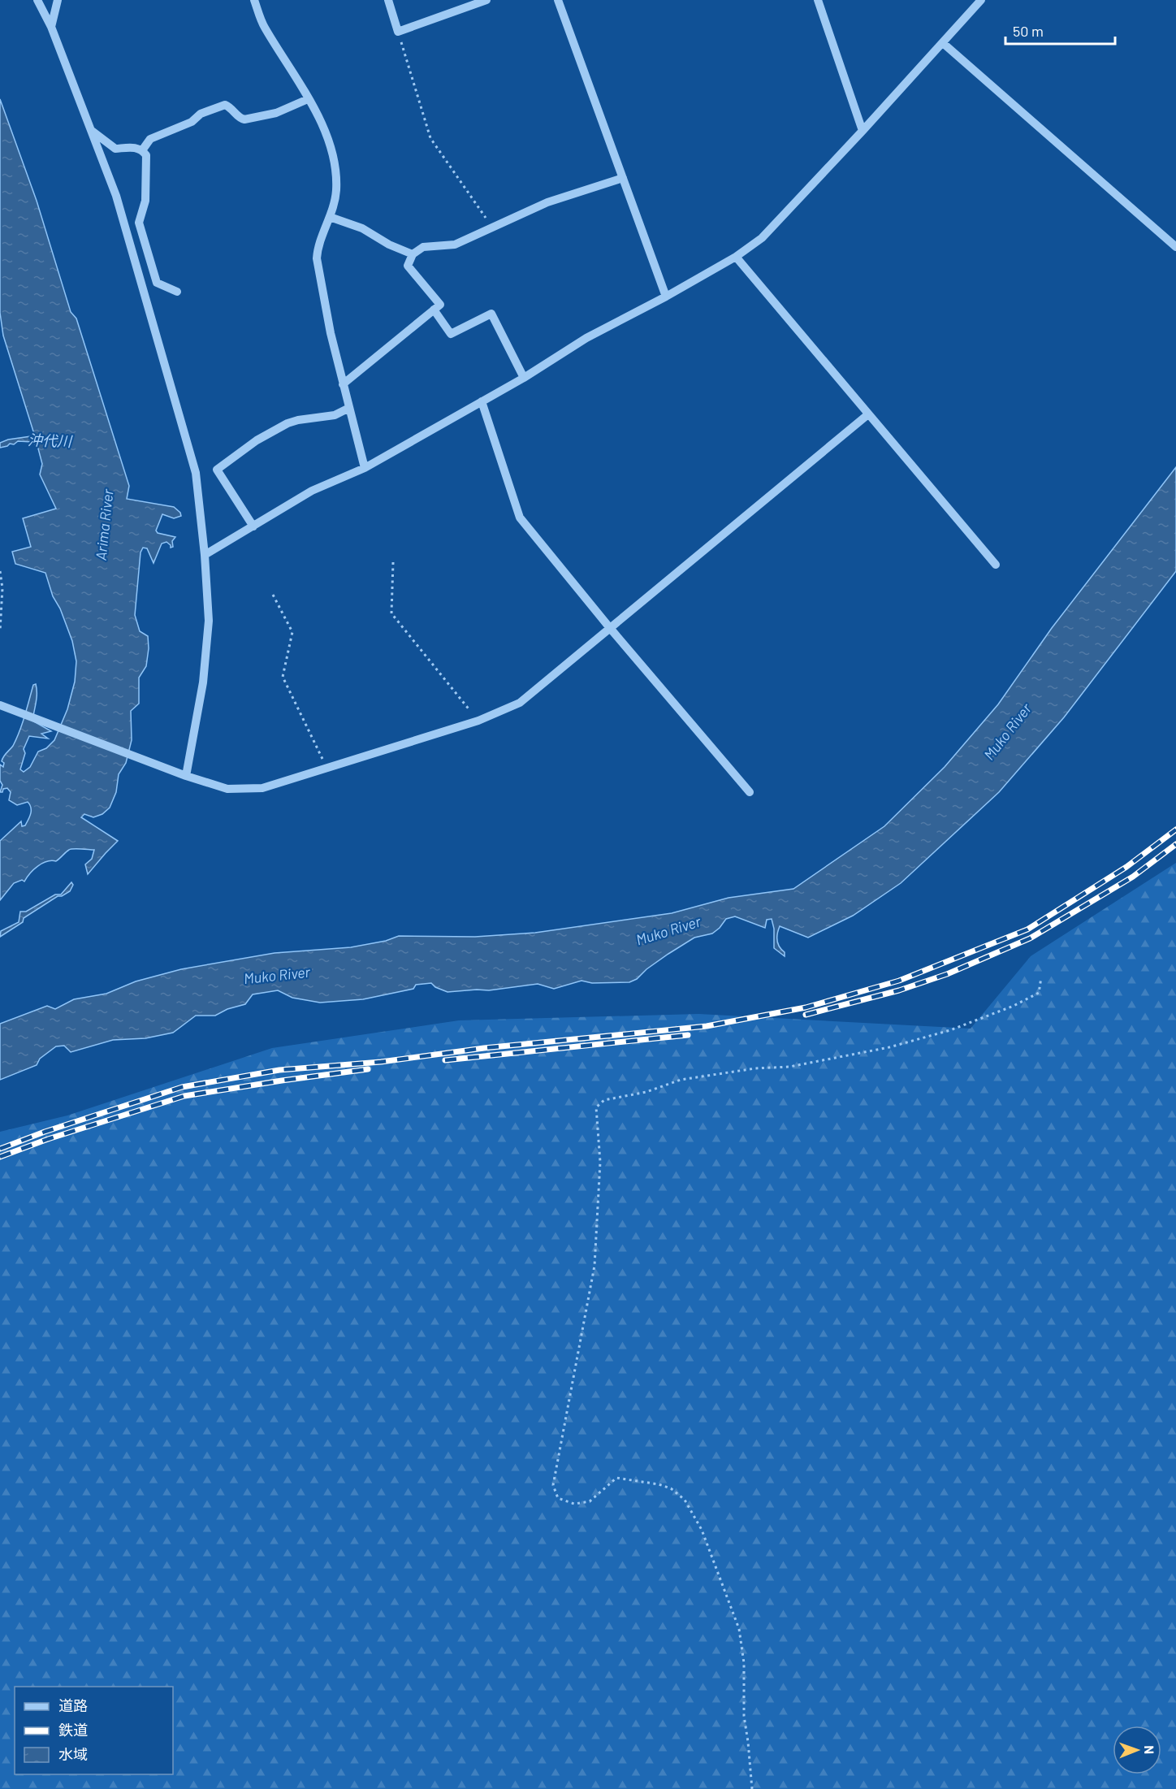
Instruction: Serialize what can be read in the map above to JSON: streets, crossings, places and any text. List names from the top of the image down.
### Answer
{
  "water": ["沖代川", "Arima River", "Muko River"],
  "legend": ["道路", "鉄道", "水域"],
  "scale_bar": "50 m",
  "north": "right"
}
